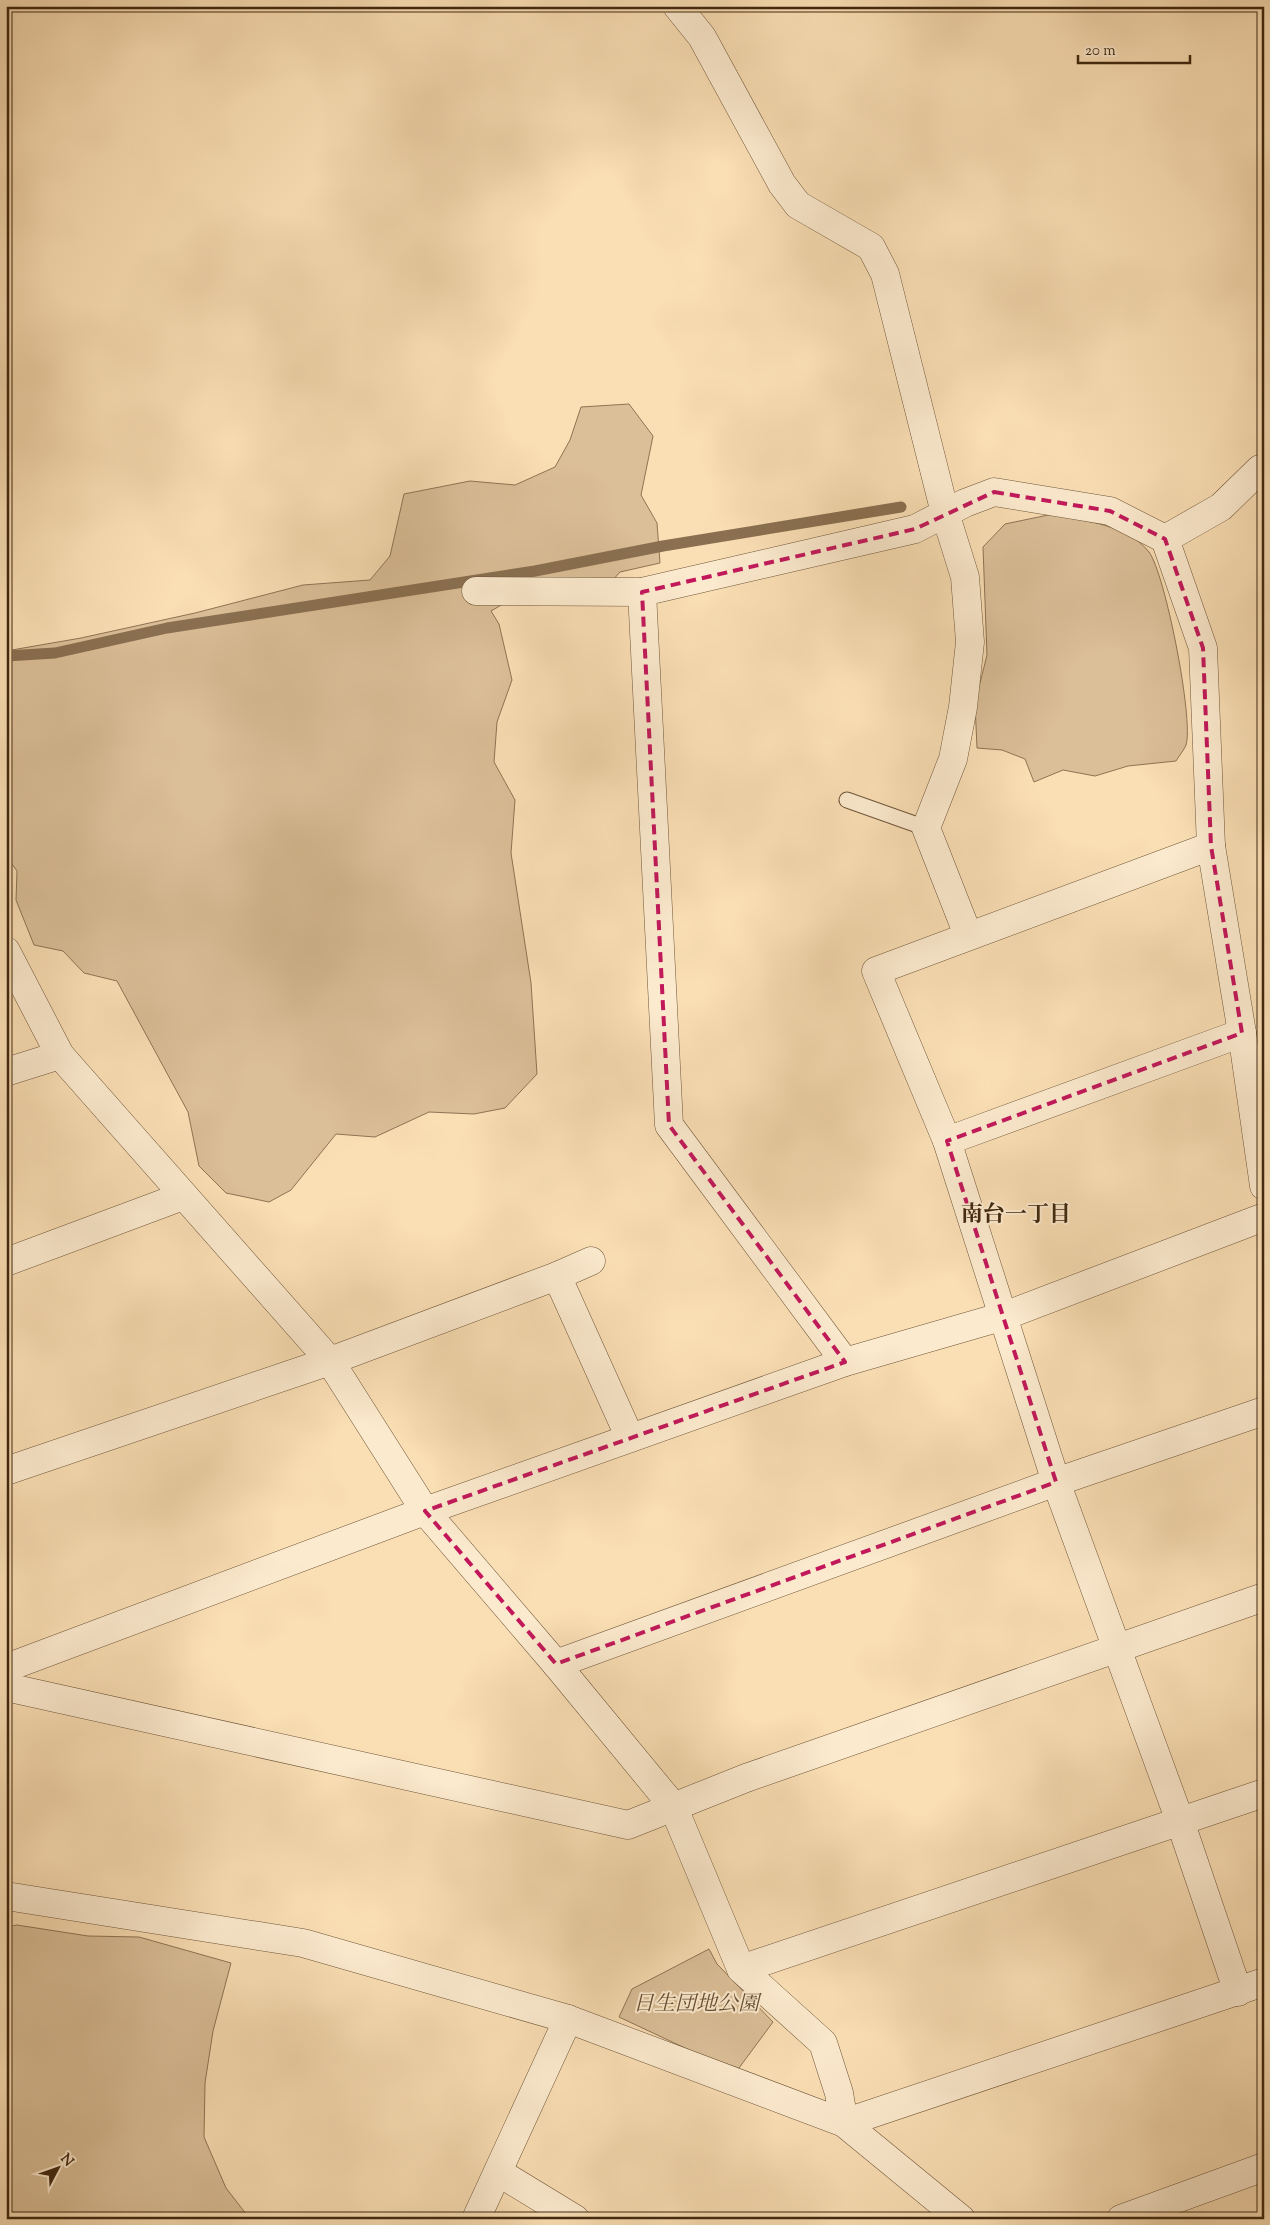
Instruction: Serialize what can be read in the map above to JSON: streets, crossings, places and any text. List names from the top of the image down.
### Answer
{
  "districts": ["南台一丁目"],
  "parks": ["日生団地公園"],
  "scale_bar": "20 m",
  "north": "top right"
}
